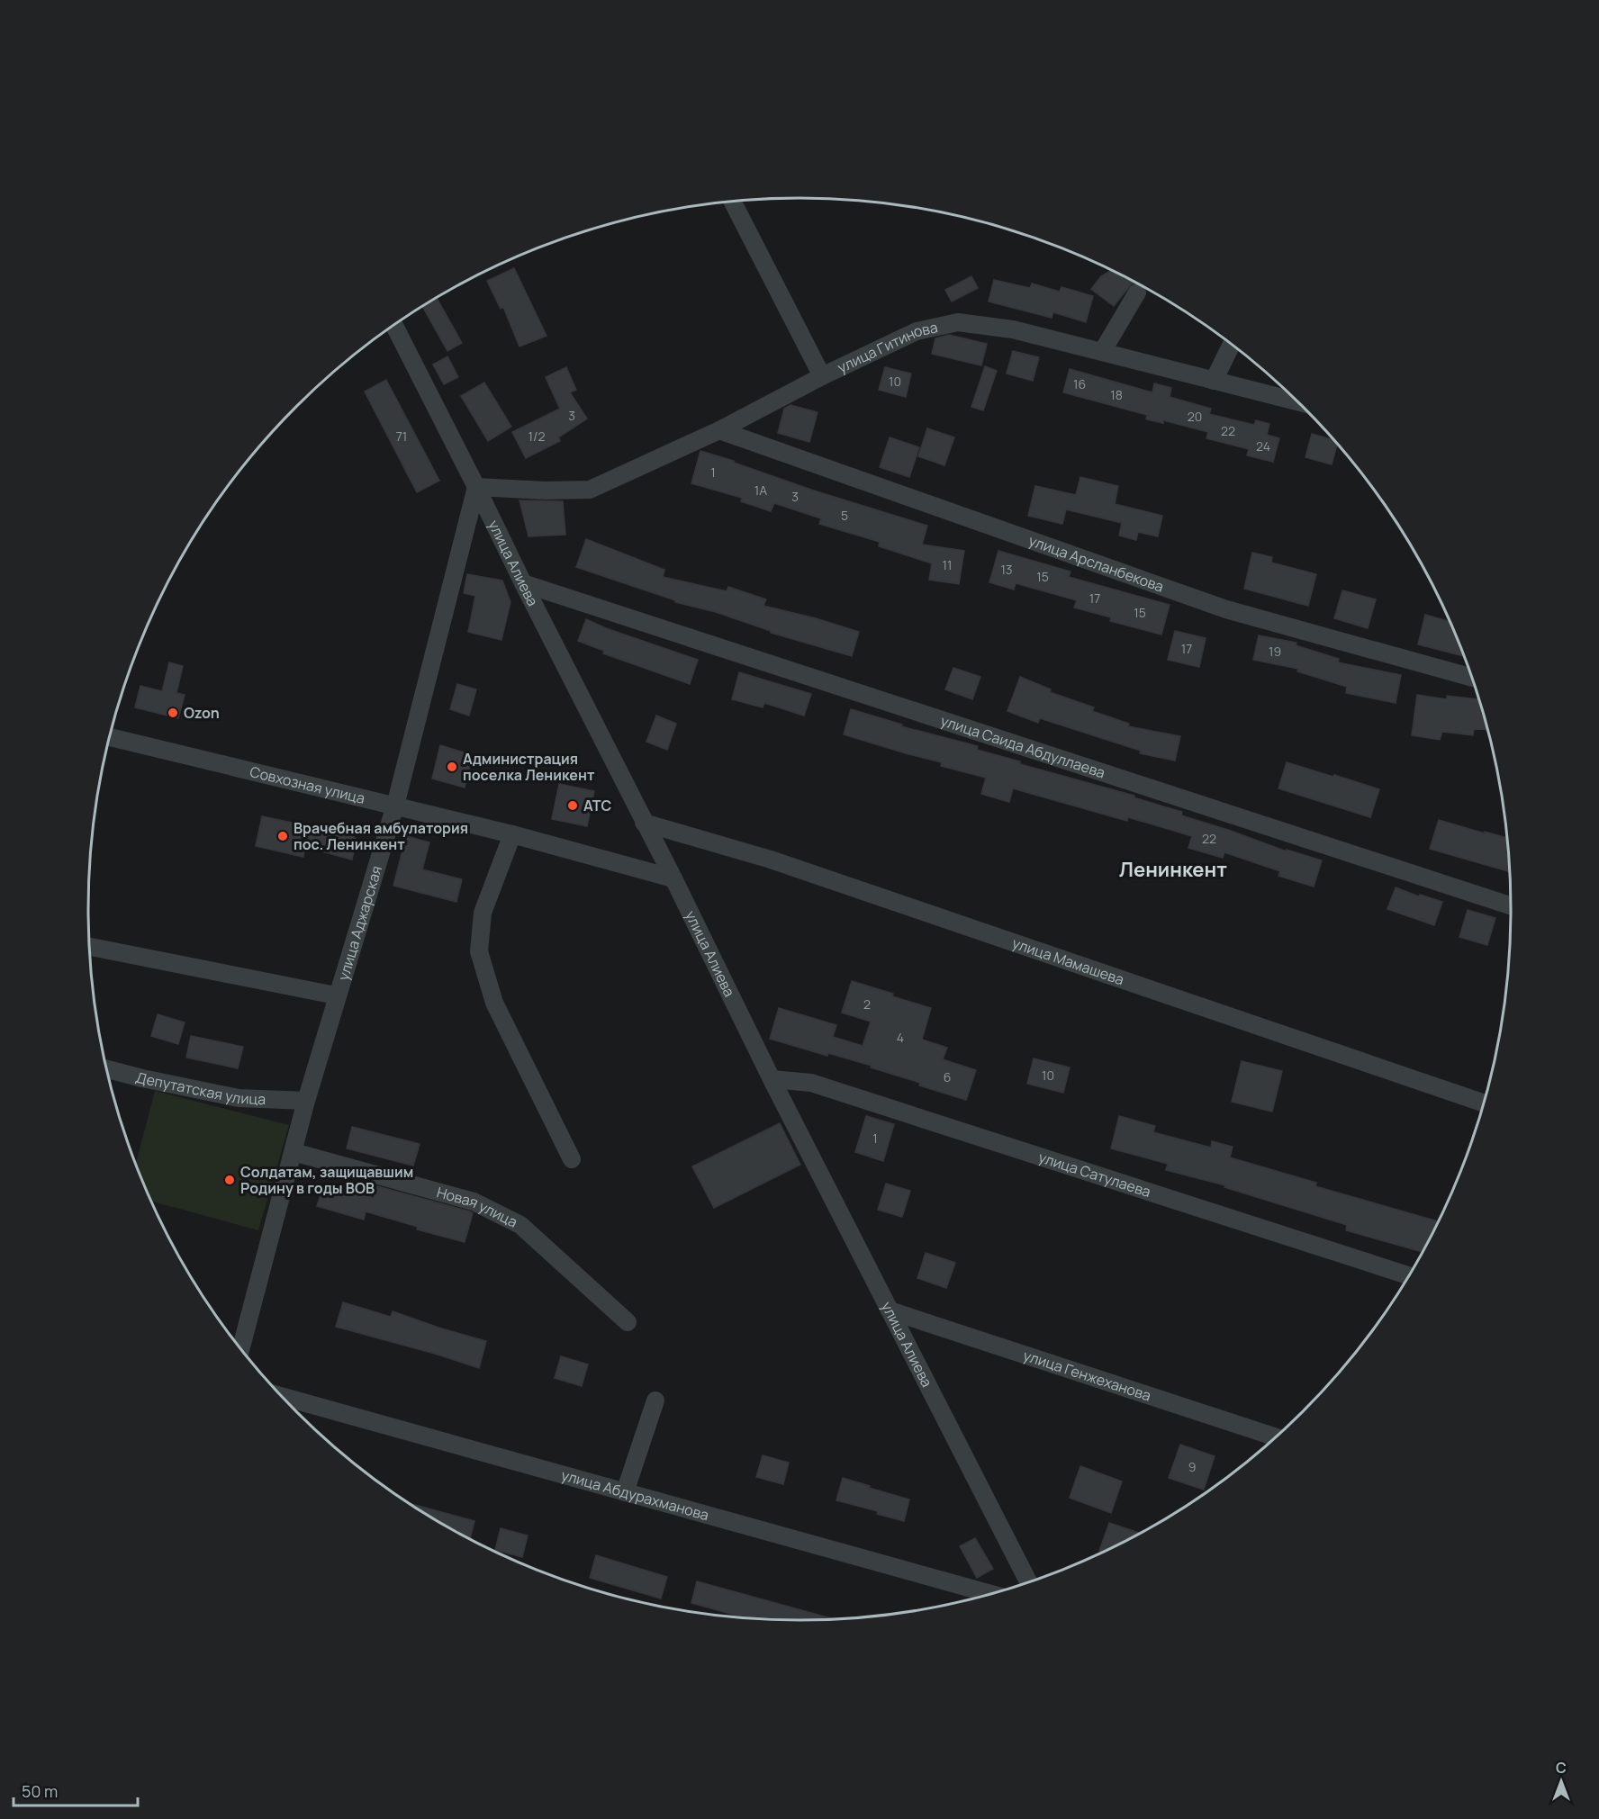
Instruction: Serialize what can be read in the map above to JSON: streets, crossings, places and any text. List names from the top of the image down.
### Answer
{
  "streets": {
    "street": [
      "улица Гитинова",
      "улица Алиева",
      "улица Арсланбекова",
      "улица Саида Абдуллаева",
      "Совхозная улица",
      "улица Аджарская",
      "улица Мамашева",
      "Депутатская улица",
      "улица Сатулаева",
      "Новая улица",
      "улица Генжеханова",
      "улица Абдурахманова"
    ]
  },
  "crossings": [
    ["улица Гитинова", "улица Алиева"],
    ["улица Гитинова", "улица Арсланбекова"],
    ["улица Гитинова", "улица Аджарская"],
    ["улица Алиева", "улица Саида Абдуллаева"],
    ["улица Алиева", "Совхозная улица"],
    ["улица Алиева", "улица Аджарская"],
    ["улица Алиева", "улица Мамашева"],
    ["улица Алиева", "улица Сатулаева"],
    ["улица Алиева", "улица Генжеханова"],
    ["Совхозная улица", "улица Аджарская"],
    ["улица Аджарская", "Депутатская улица"],
    ["улица Аджарская", "Новая улица"]
  ],
  "districts": ["Ленинкент"],
  "places": [
    "Ozon",
    "Администрация поселка Леникент",
    "АТС",
    "Врачебная амбулатория пос. Ленинкент",
    "Солдатам, защищавшим Родину в годы ВОВ"
  ],
  "house_numbers": [
    "10",
    "16",
    "18",
    "3",
    "20",
    "22",
    "71",
    "1/2",
    "24",
    "1",
    "1А",
    "3",
    "5",
    "11",
    "13",
    "15",
    "17",
    "15",
    "17",
    "19",
    "22",
    "2",
    "4",
    "10",
    "6",
    "1",
    "9"
  ],
  "scale_bar": "50 m",
  "north": "top"
}
